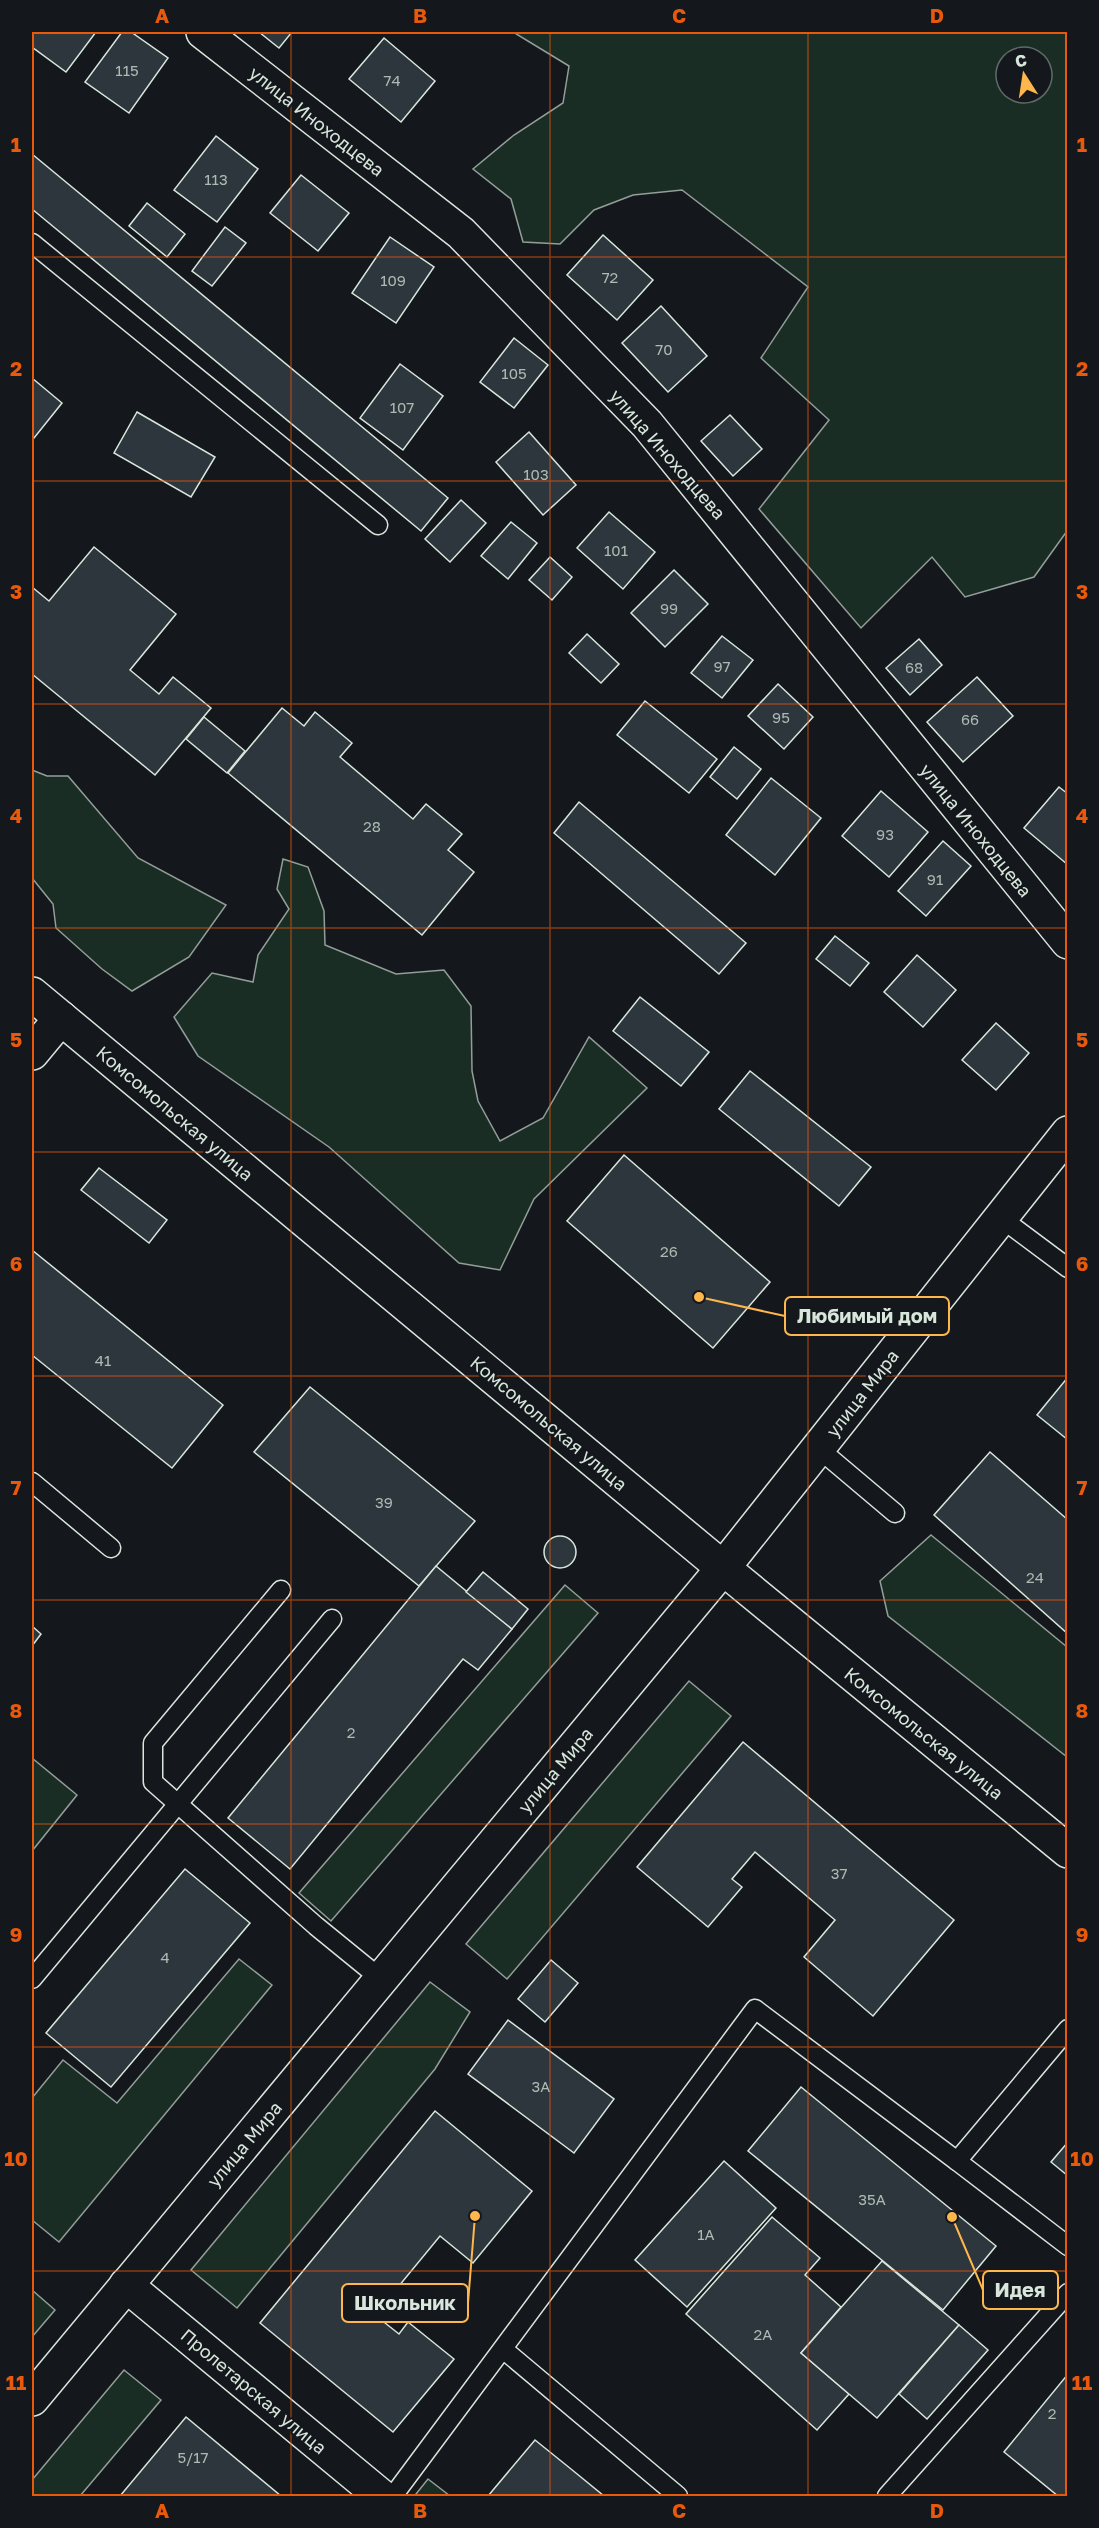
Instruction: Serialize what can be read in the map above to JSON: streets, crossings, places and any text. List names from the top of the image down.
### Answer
{
  "streets": {
    "street": [
      "улица Иноходцева",
      "Комсомольская улица",
      "улица Мира",
      "Пролетарская улица"
    ]
  },
  "crossings": [
    ["Комсомольская улица", "улица Мира"],
    ["улица Мира", "Пролетарская улица"]
  ],
  "places": ["Любимый дом", "Школьник", "Идея"],
  "house_numbers": [
    "115",
    "74",
    "113",
    "72",
    "109",
    "70",
    "105",
    "107",
    "103",
    "101",
    "99",
    "97",
    "68",
    "95",
    "66",
    "28",
    "93",
    "91",
    "26",
    "41",
    "39",
    "24",
    "2",
    "37",
    "4",
    "3А",
    "35А",
    "1А",
    "2А",
    "2",
    "5/17"
  ],
  "north": "top",
  "grid": {
    "columns": [
      "A",
      "B",
      "C",
      "D"
    ],
    "rows": [
      "1",
      "2",
      "3",
      "4",
      "5",
      "6",
      "7",
      "8",
      "9",
      "10",
      "11"
    ]
  }
}
